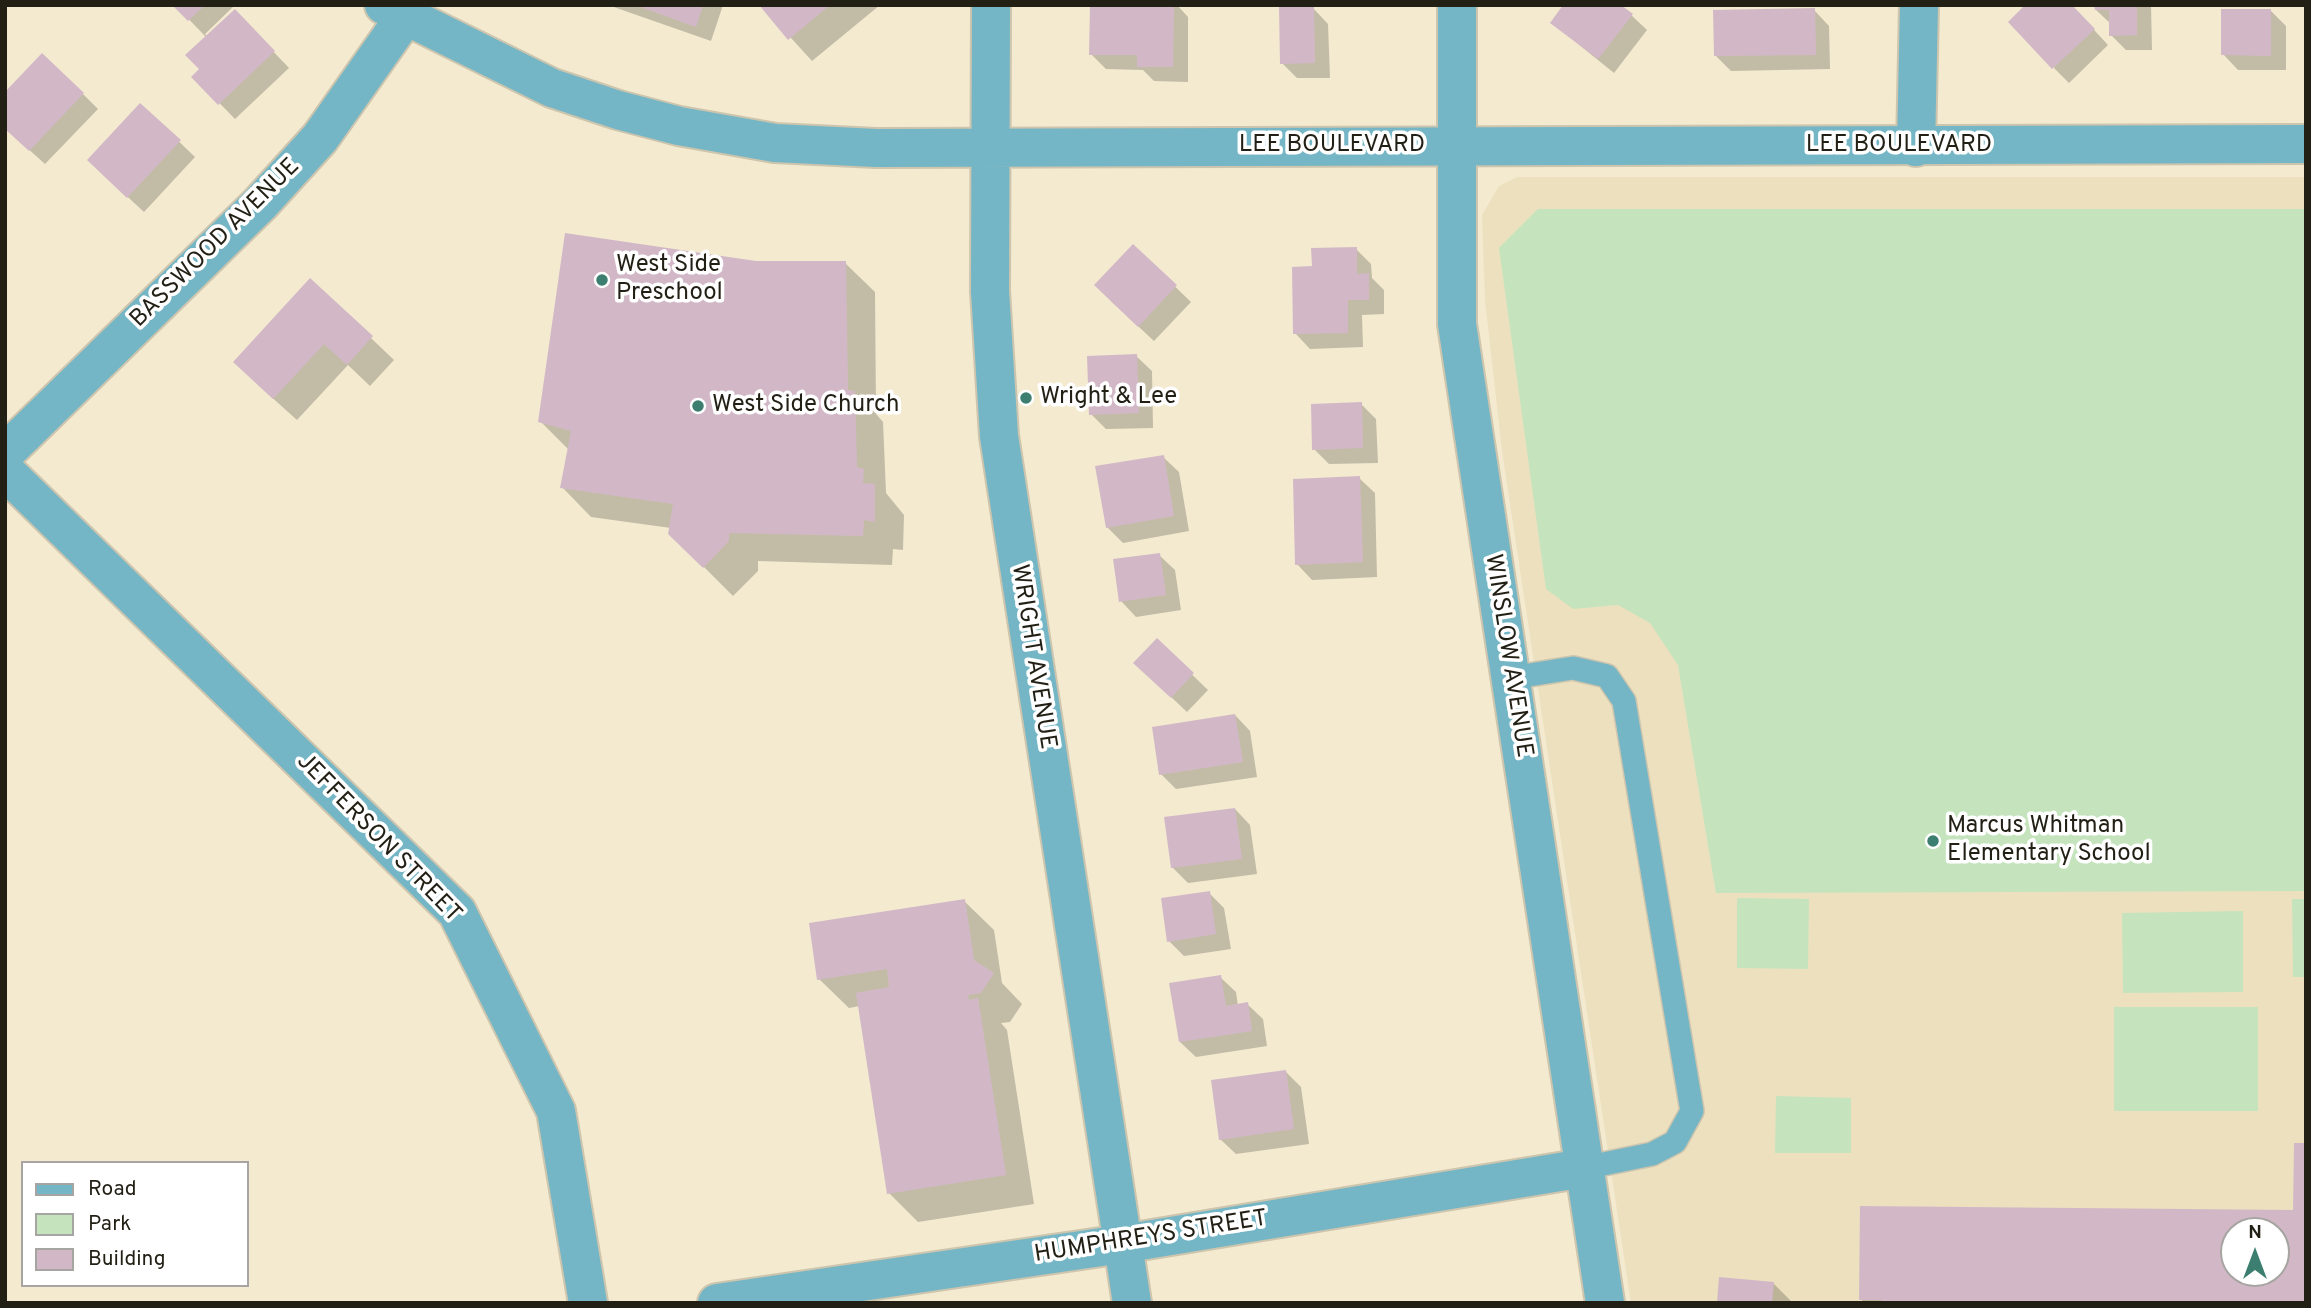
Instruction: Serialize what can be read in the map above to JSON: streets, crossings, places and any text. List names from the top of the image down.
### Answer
{
  "streets": {
    "street": [
      "LEE BOULEVARD",
      "BASSWOOD AVENUE",
      "WINSLOW AVENUE",
      "WRIGHT AVENUE",
      "JEFFERSON STREET",
      "HUMPHREYS STREET"
    ]
  },
  "crossings": [
    ["LEE BOULEVARD", "BASSWOOD AVENUE"],
    ["LEE BOULEVARD", "WINSLOW AVENUE"],
    ["LEE BOULEVARD", "WRIGHT AVENUE"],
    ["WINSLOW AVENUE", "HUMPHREYS STREET"],
    ["WRIGHT AVENUE", "HUMPHREYS STREET"]
  ],
  "places": [
    "West Side Preschool",
    "Wright & Lee",
    "West Side Church",
    "Marcus Whitman Elementary School"
  ],
  "legend": ["Road", "Park", "Building"],
  "north": "top"
}
